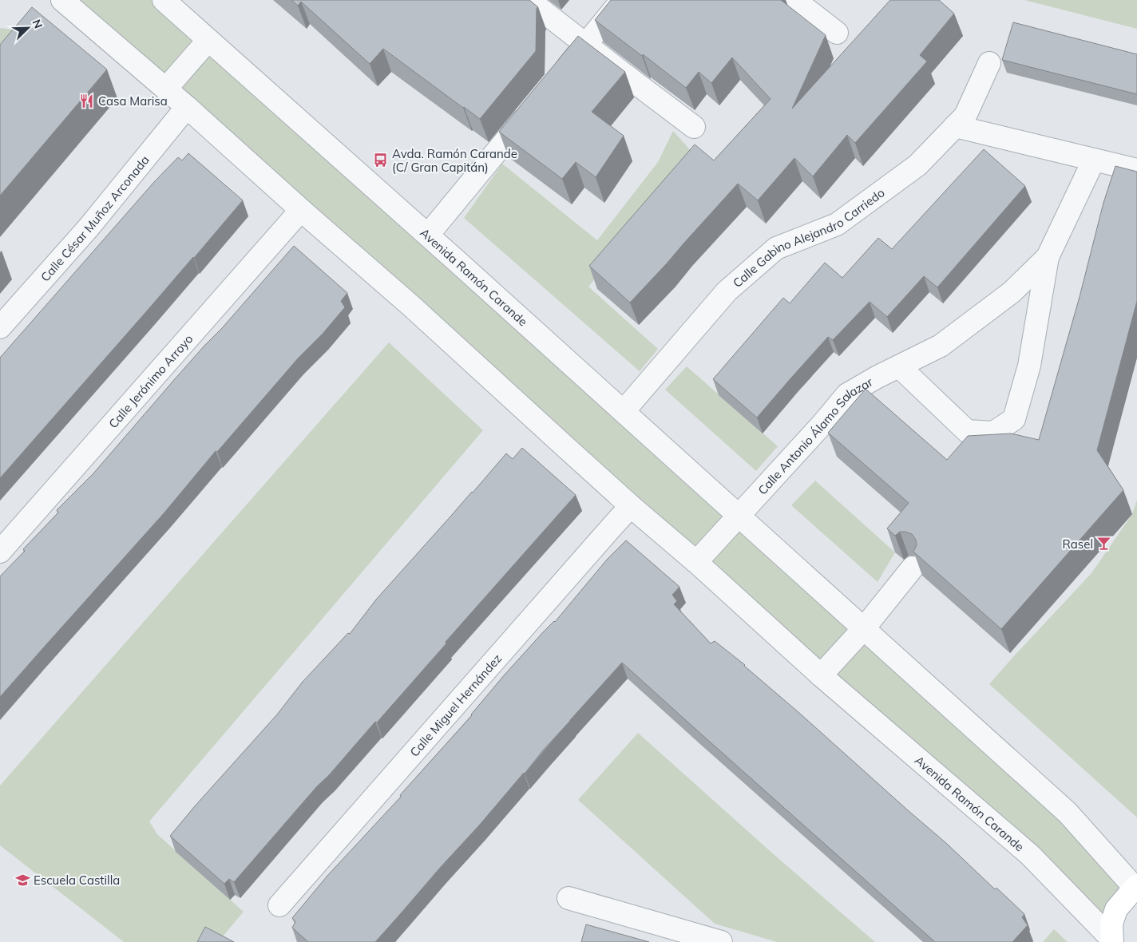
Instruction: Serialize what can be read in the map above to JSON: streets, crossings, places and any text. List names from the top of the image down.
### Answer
{
  "streets": {
    "street": [
      "Calle César Muñoz Arconada",
      "Calle Gabino Alejandro Carriedo",
      "Avenida Ramón Carande",
      "Calle Jerónimo Arroyo",
      "Calle Antonio Álamo Salazar",
      "Calle Miguel Hernández"
    ]
  },
  "crossings": [
    ["Calle César Muñoz Arconada", "Avenida Ramón Carande"],
    ["Calle Gabino Alejandro Carriedo", "Avenida Ramón Carande"],
    ["Avenida Ramón Carande", "Calle Jerónimo Arroyo"],
    ["Avenida Ramón Carande", "Calle Antonio Álamo Salazar"],
    ["Avenida Ramón Carande", "Calle Miguel Hernández"]
  ],
  "places": {
    "restaurant": ["Casa Marisa"],
    "bus stop": ["Avda. Ramón Carande (C/ Gran Capitán)"],
    "bar": ["Rasel"],
    "school or university": ["Escuela Castilla"]
  },
  "north": "top right"
}
